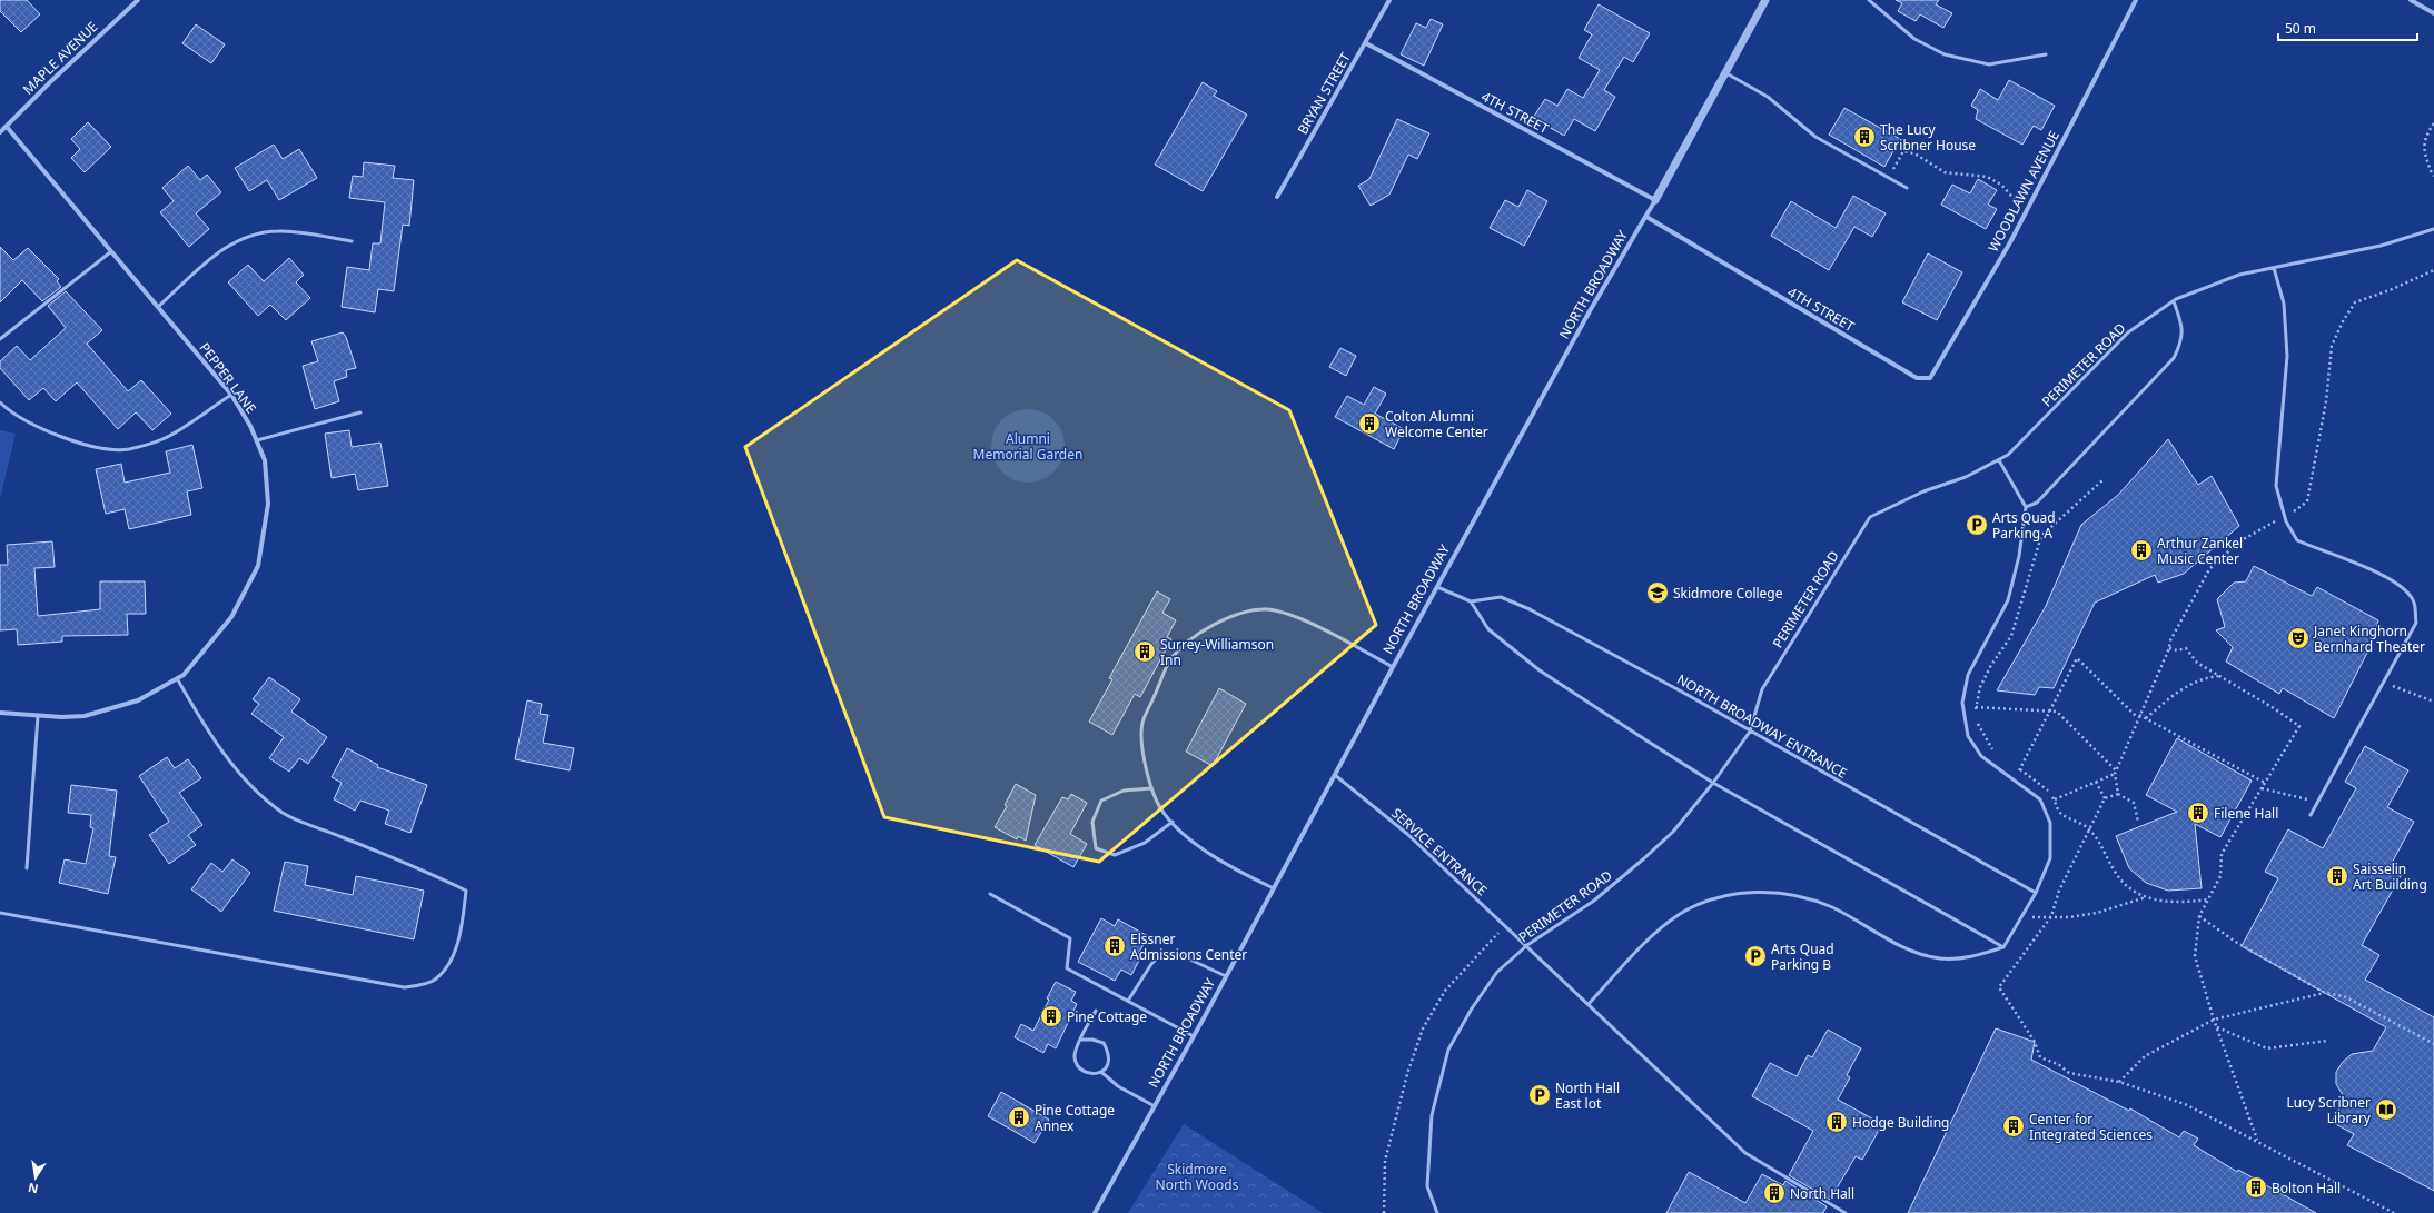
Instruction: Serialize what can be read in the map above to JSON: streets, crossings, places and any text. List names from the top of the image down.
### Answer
{
  "streets": {
    "street": [
      "MAPLE AVENUE",
      "BRYAN STREET",
      "4TH STREET",
      "WOODLAWN AVENUE",
      "NORTH BROADWAY",
      "PEPPER LANE"
    ],
    "lane": ["PERIMETER ROAD", "NORTH BROADWAY ENTRANCE", "SERVICE ENTRANCE"]
  },
  "crossings": [
    ["MAPLE AVENUE", "PEPPER LANE"],
    ["BRYAN STREET", "4TH STREET"],
    ["4TH STREET", "WOODLAWN AVENUE"],
    ["4TH STREET", "NORTH BROADWAY"],
    ["NORTH BROADWAY", "SERVICE ENTRANCE"],
    ["PERIMETER ROAD", "NORTH BROADWAY ENTRANCE"],
    ["PERIMETER ROAD", "SERVICE ENTRANCE"]
  ],
  "parks": ["Alumni Memorial Garden", "Skidmore North Woods"],
  "places": {
    "building": [
      "The Lucy Scribner House",
      "Colton Alumni Welcome Center",
      "Arthur Zankel Music Center",
      "Surrey-Williamson Inn",
      "Filene Hall",
      "Saisselin Art Building",
      "Elssner Admissions Center",
      "Pine Cottage",
      "Pine Cottage Annex",
      "Hodge Building",
      "Center for Integrated Sciences",
      "Bolton Hall",
      "North Hall"
    ],
    "parking": ["Arts Quad Parking A", "Arts Quad Parking B", "North Hall East lot"],
    "school or university": ["Skidmore College"],
    "theatre": ["Janet Kinghorn Bernhard Theater"],
    "library": ["Lucy Scribner Library"]
  },
  "scale_bar": "50 m",
  "north": "bottom"
}
